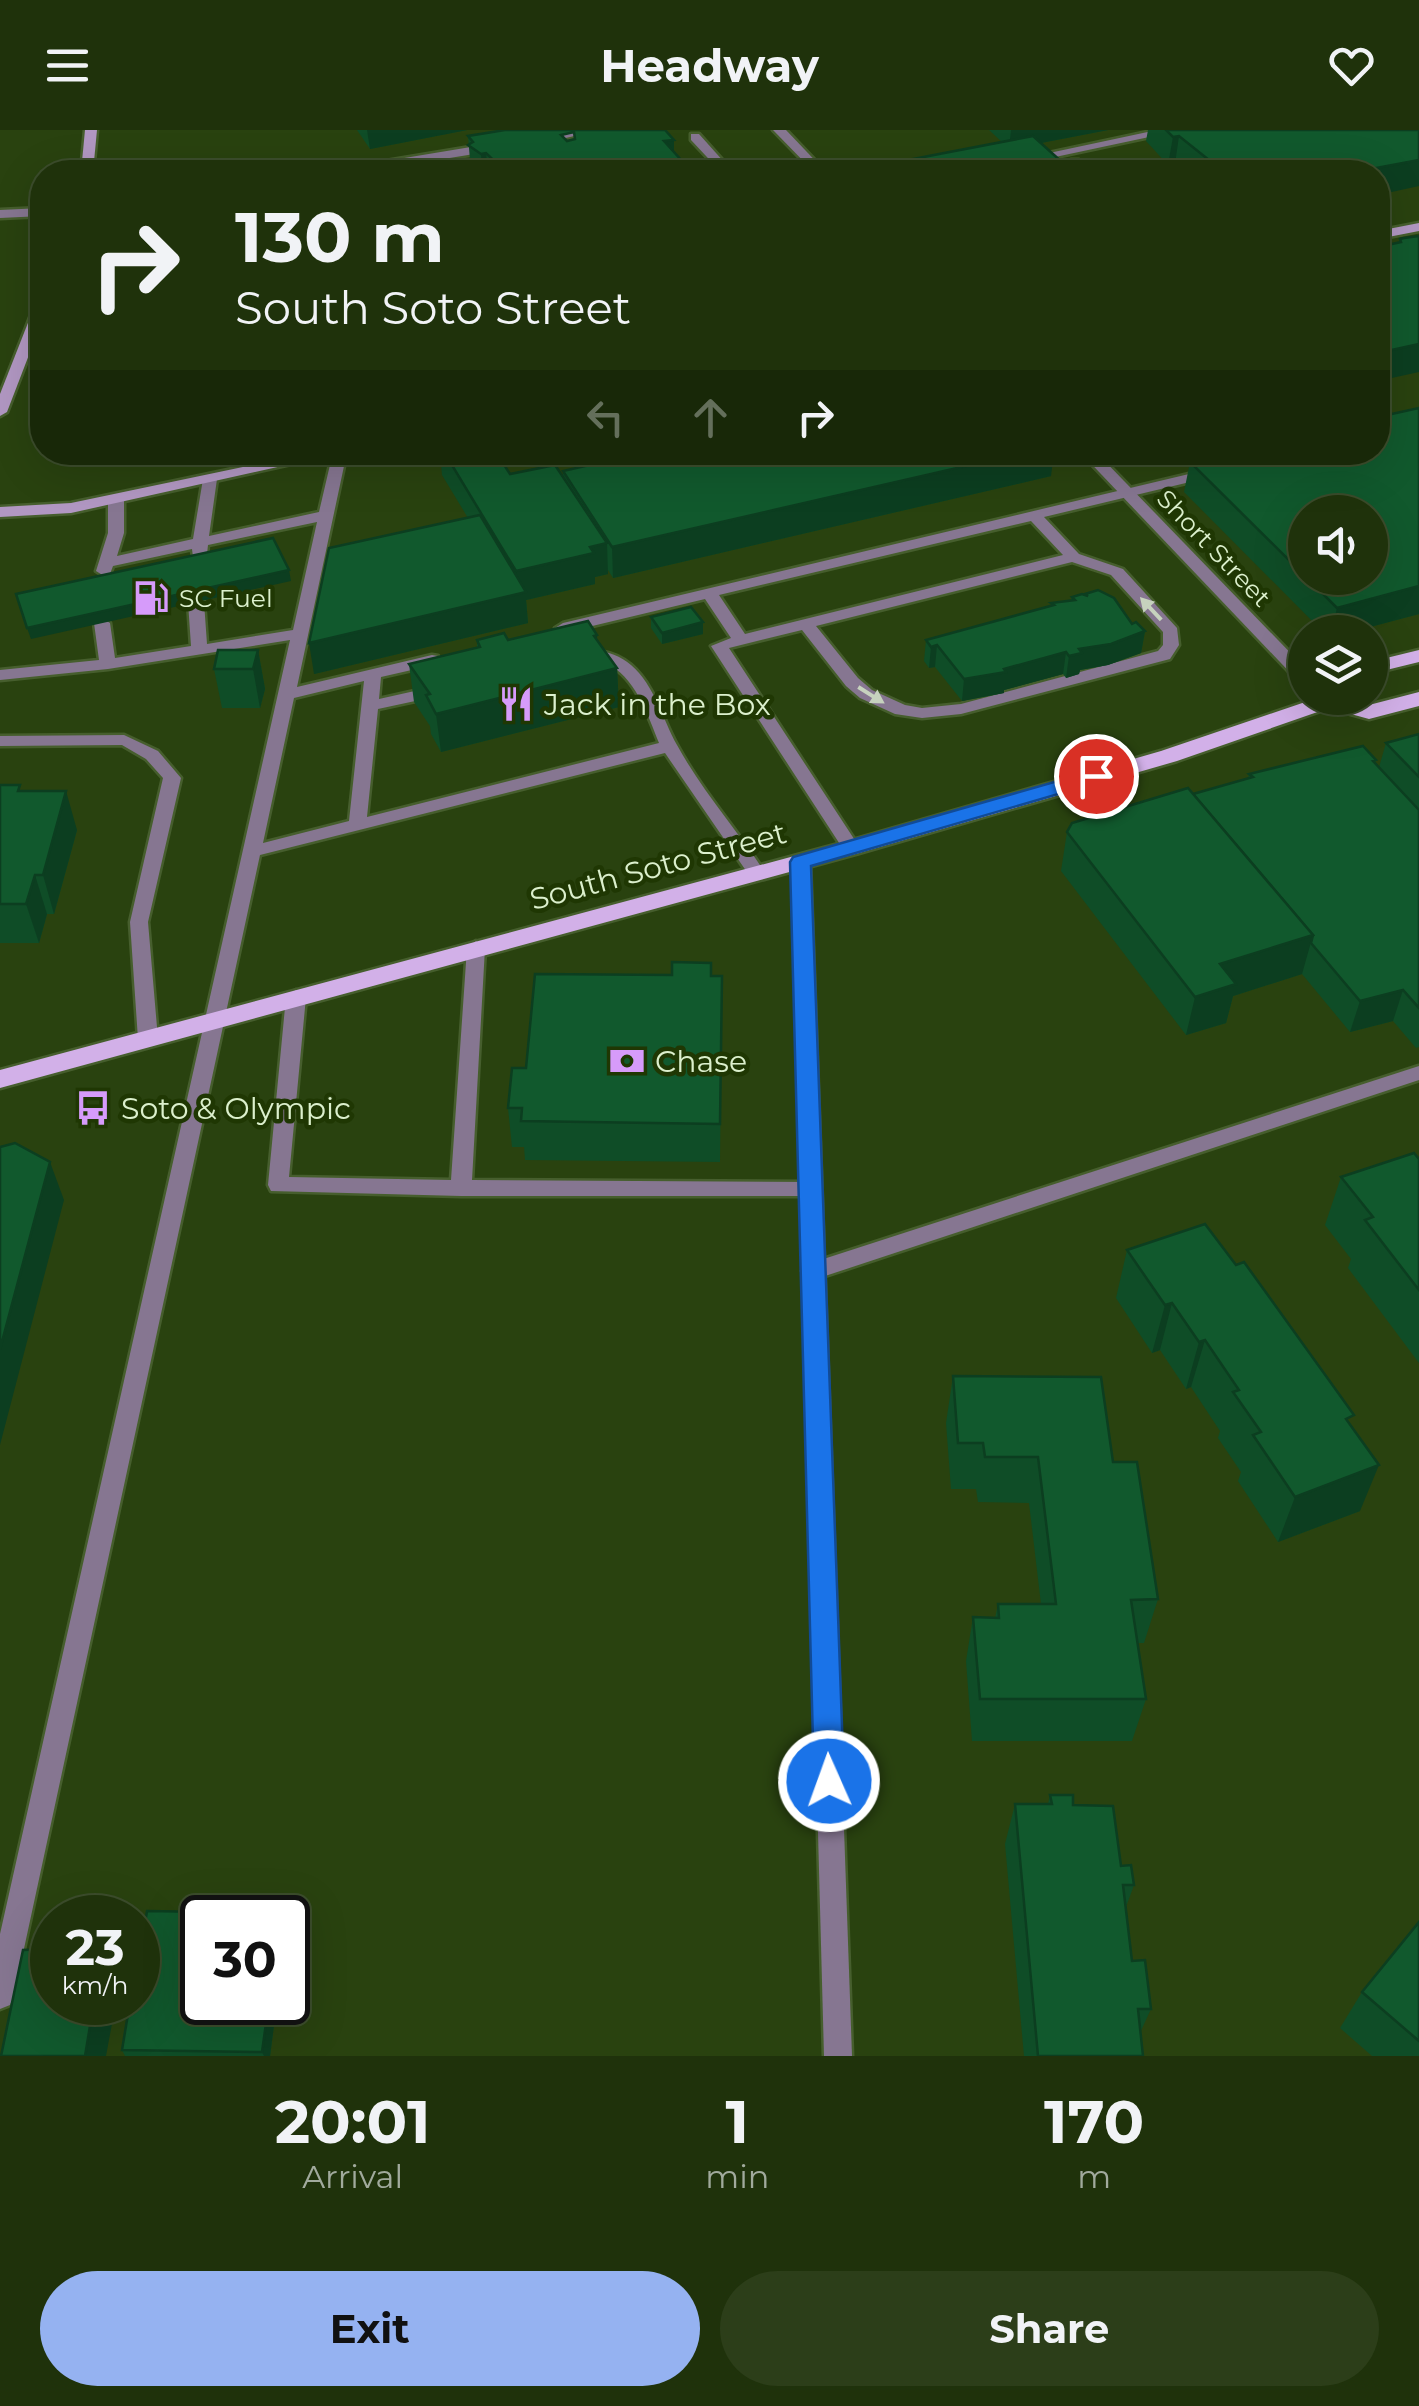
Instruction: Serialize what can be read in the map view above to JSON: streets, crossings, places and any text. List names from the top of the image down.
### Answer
{
  "streets": {
    "main road": ["South Soto Street"],
    "street": ["Short Street"]
  },
  "places": {
    "fuel station": ["SC Fuel"],
    "restaurant": ["Jack in the Box"],
    "bank": ["Chase"],
    "bus stop": ["Soto & Olympic"]
  },
  "page": {
    "header": "Headway",
    "turn": ["130 m", "South Soto Street"],
    "speed": "23 km/h",
    "limit": "30",
    "eta": [
      "20:01",
      "Arrival",
      "1",
      "min",
      "170",
      "m"
    ],
    "buttons": ["Exit", "Share"]
  }
}
